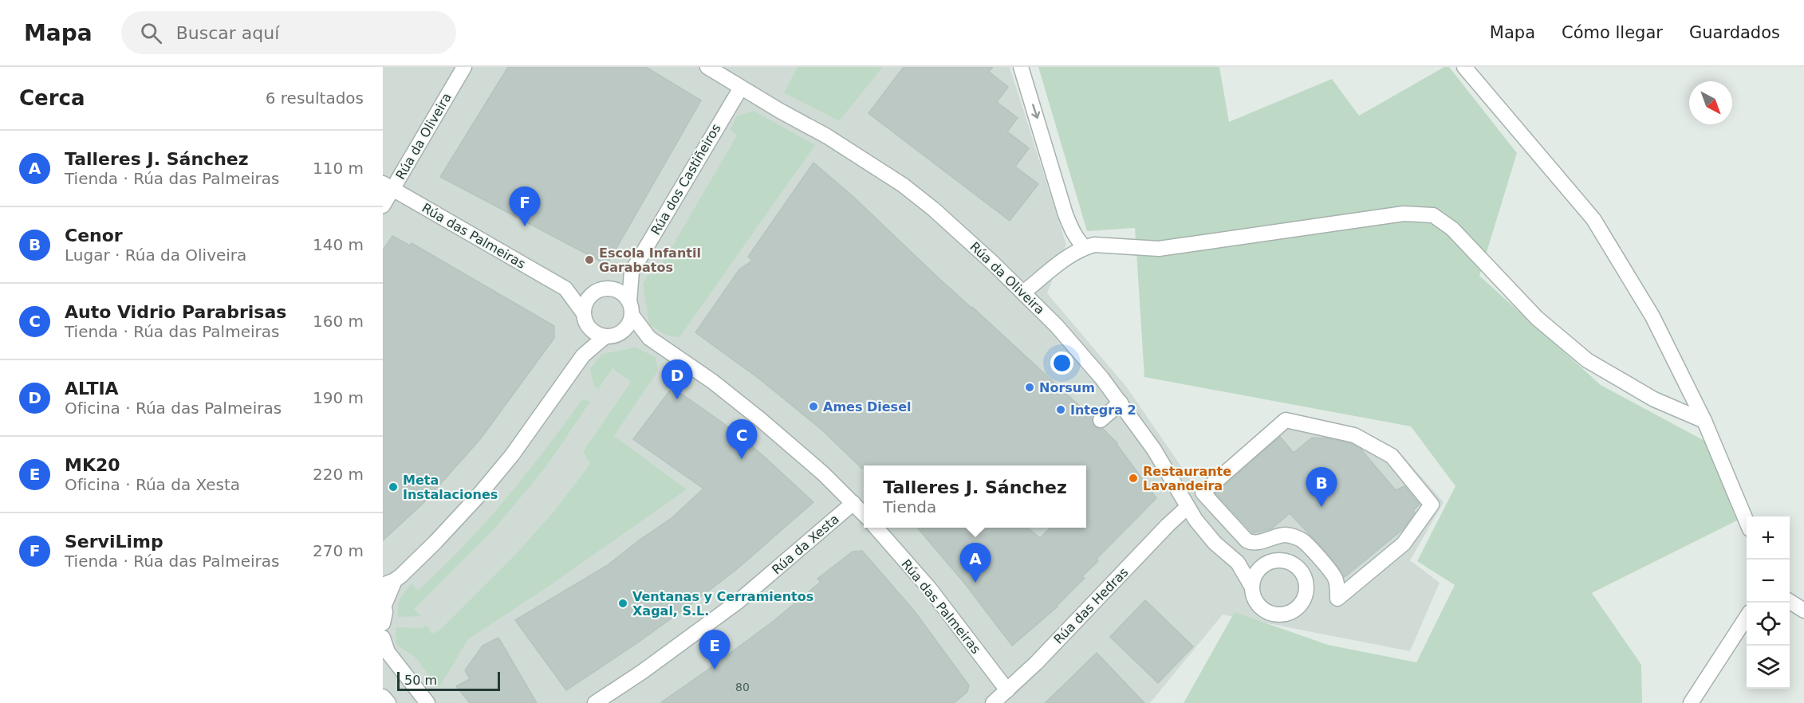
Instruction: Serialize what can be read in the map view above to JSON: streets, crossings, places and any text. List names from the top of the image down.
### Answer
{
  "streets": {
    "street": [
      "Rúa da Oliveira",
      "Rúa dos Castiñeiros",
      "Rúa das Palmeiras",
      "Rúa da Xesta",
      "Rúa das Hedras"
    ]
  },
  "crossings": [
    ["Rúa da Oliveira", "Rúa dos Castiñeiros"],
    ["Rúa da Oliveira", "Rúa das Palmeiras"],
    ["Rúa da Oliveira", "Rúa das Hedras"],
    ["Rúa dos Castiñeiros", "Rúa das Palmeiras"],
    ["Rúa das Palmeiras", "Rúa das Hedras"]
  ],
  "places": [
    "Escola Infantil Garabatos",
    "Norsum",
    "Ames Diesel",
    "Integra 2",
    "Restaurante Lavandeira",
    "Meta Instalaciones",
    "Ventanas y Cerramientos Xagal, S.L."
  ],
  "house_numbers": ["80"],
  "scale_bar": "50 m",
  "north": "bottom right",
  "page": {
    "header": "Mapa",
    "search": "Buscar aquí",
    "nav": ["Mapa", "Cómo llegar", "Guardados"],
    "heading": ["Cerca", "6 resultados"],
    "list": [
      {
        "mark": "A",
        "name": "Talleres J. Sánchez",
        "note": "Tienda · Rúa das Palmeiras",
        "value": "110 m"
      },
      {
        "mark": "B",
        "name": "Cenor",
        "note": "Lugar · Rúa da Oliveira",
        "value": "140 m"
      },
      {
        "mark": "C",
        "name": "Auto Vidrio Parabrisas",
        "note": "Tienda · Rúa das Palmeiras",
        "value": "160 m"
      },
      {
        "mark": "D",
        "name": "ALTIA",
        "note": "Oficina · Rúa das Palmeiras",
        "value": "190 m"
      },
      {
        "mark": "E",
        "name": "MK20",
        "note": "Oficina · Rúa da Xesta",
        "value": "220 m"
      },
      {
        "mark": "F",
        "name": "ServiLimp",
        "note": "Tienda · Rúa das Palmeiras",
        "value": "270 m"
      }
    ],
    "pins": [
      "F",
      "D",
      "C",
      "B",
      "A",
      "E"
    ],
    "popup": ["Talleres J. Sánchez", "Tienda"],
    "map_buttons": ["+", "−"],
    "scale": "50 m"
  }
}
